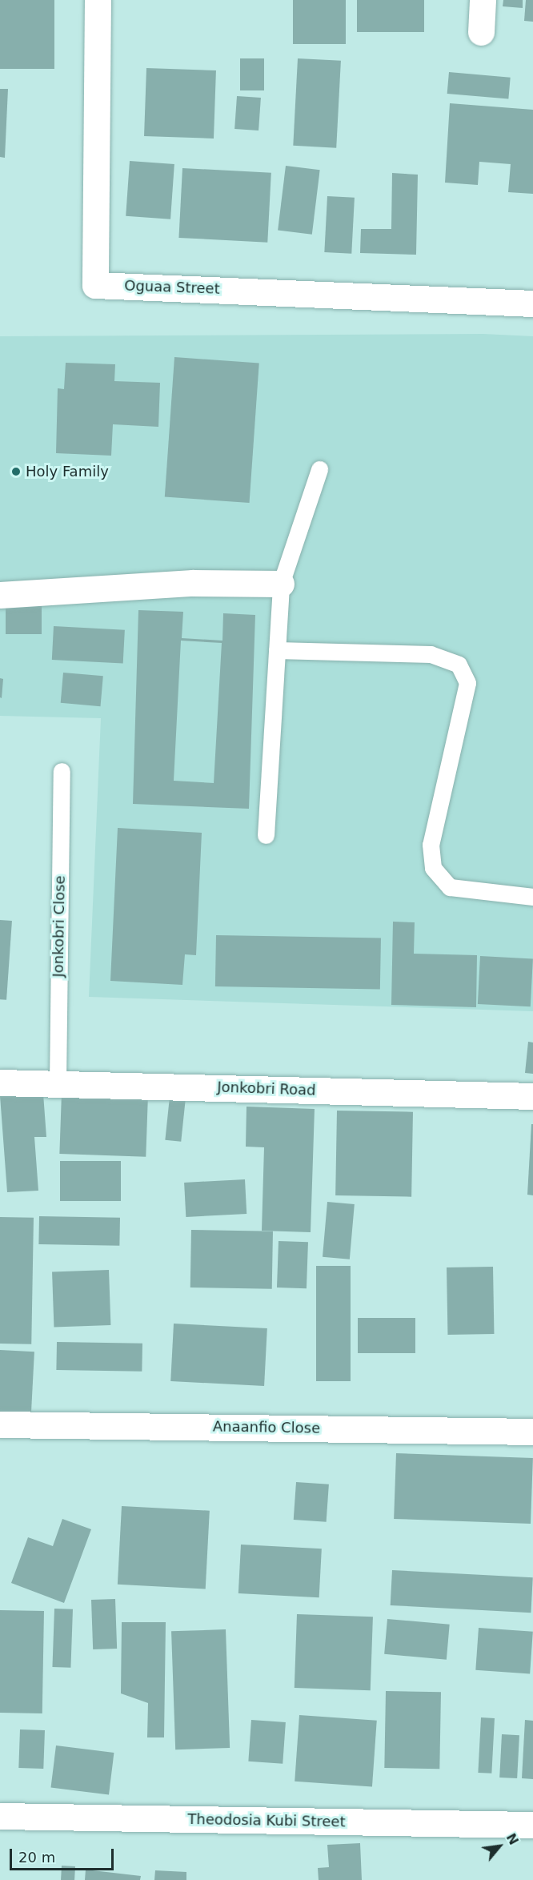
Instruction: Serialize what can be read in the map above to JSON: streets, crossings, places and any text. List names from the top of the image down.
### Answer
{
  "streets": {
    "street": [
      "Oguaa Street",
      "Jonkobri Road",
      "Anaanfio Close",
      "Theodosia Kubi Street"
    ],
    "lane": ["Jonkobri Close"]
  },
  "crossings": [
    ["Jonkobri Close", "Jonkobri Road"]
  ],
  "places": ["Holy Family"],
  "scale_bar": "20 m",
  "north": "top right"
}
